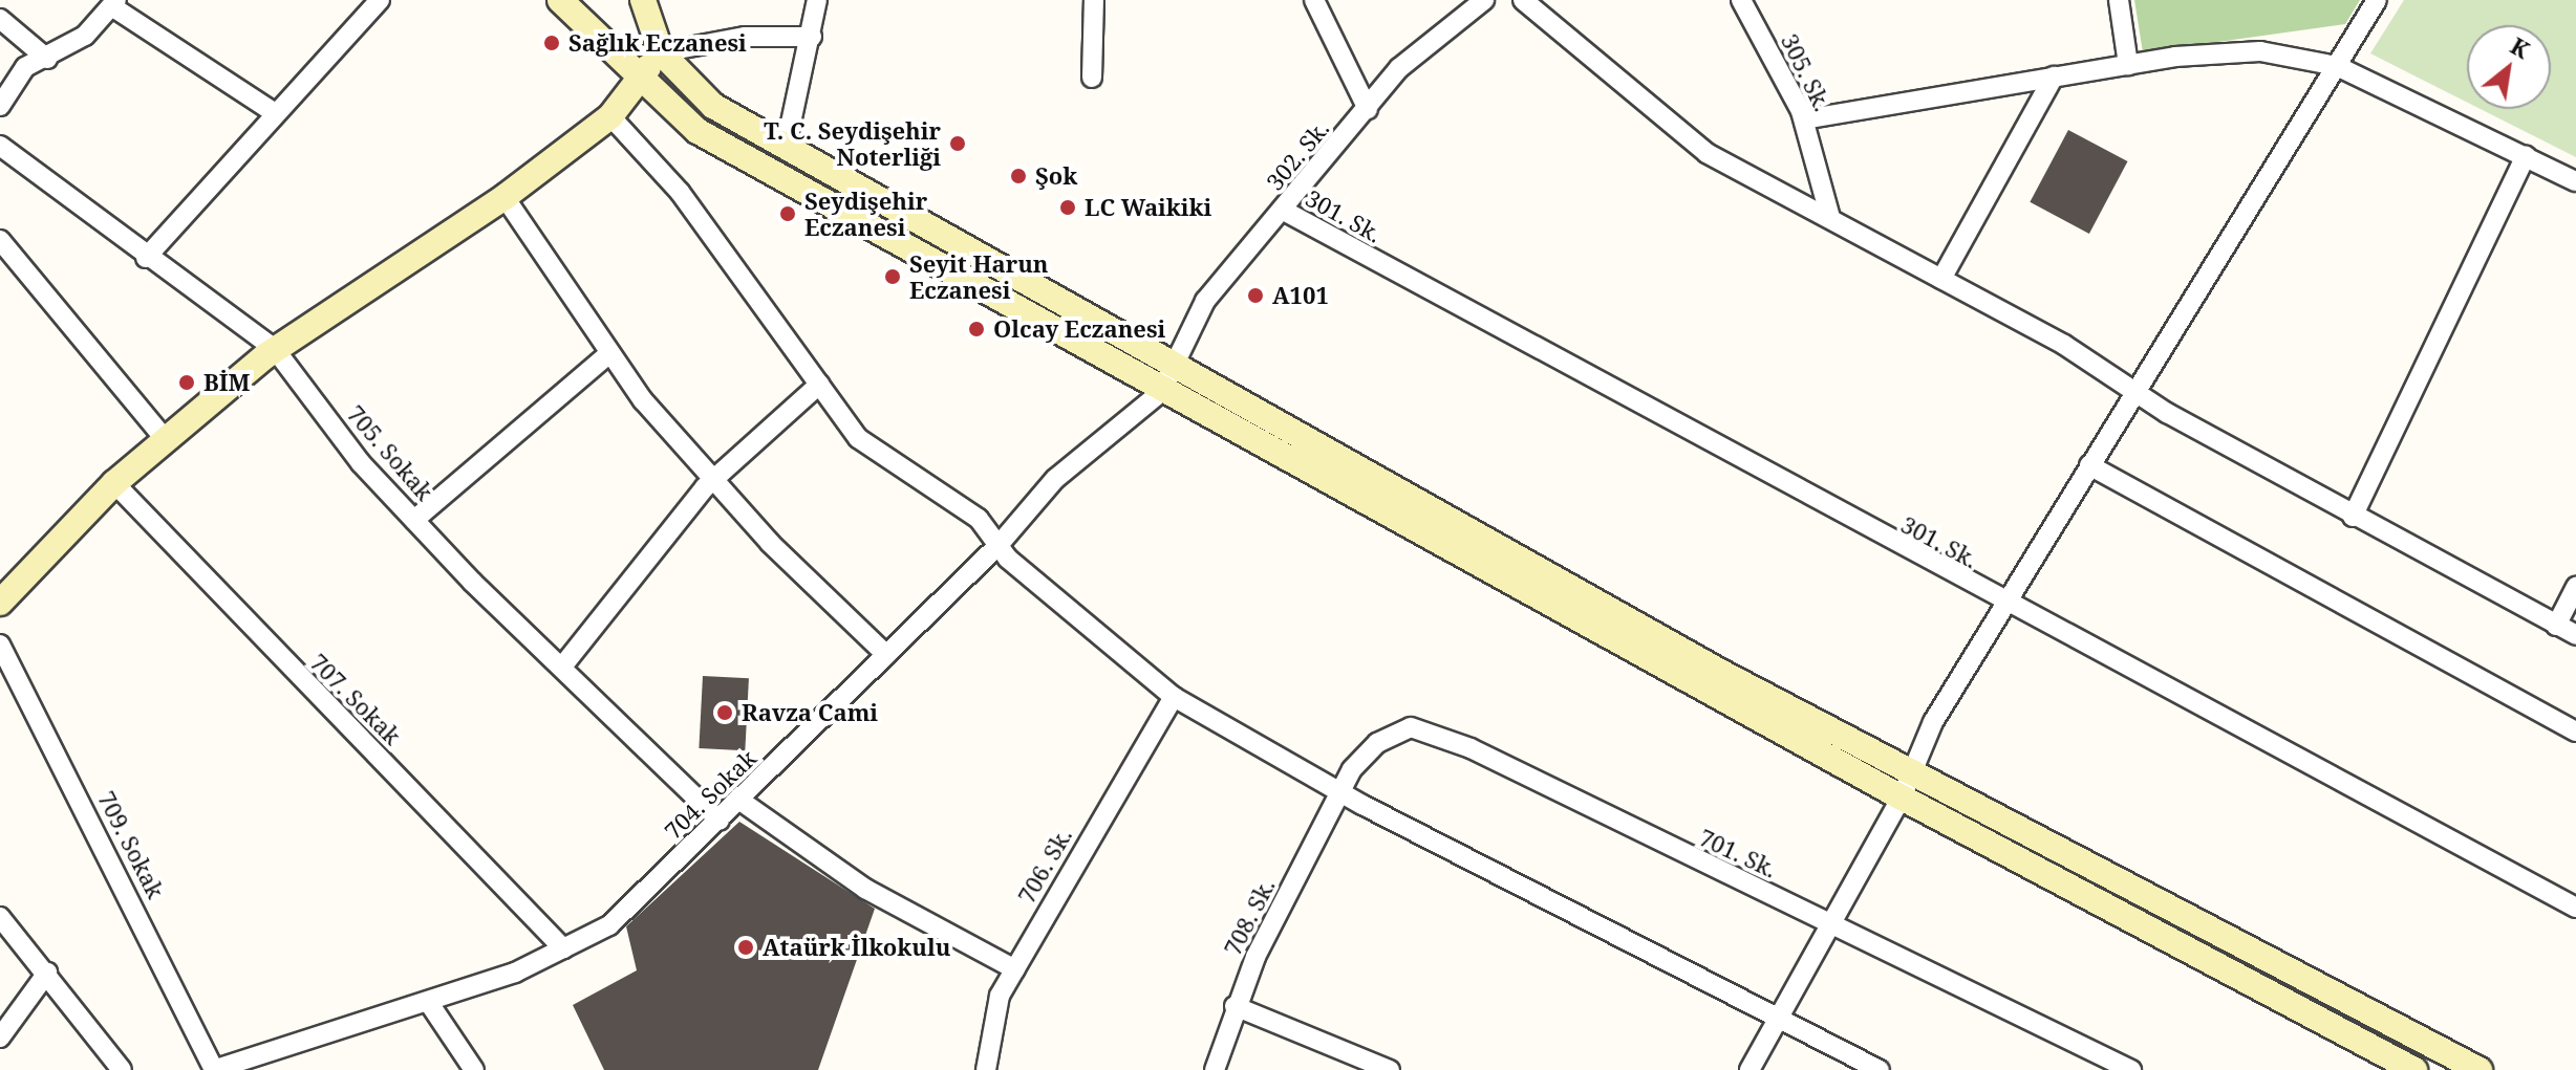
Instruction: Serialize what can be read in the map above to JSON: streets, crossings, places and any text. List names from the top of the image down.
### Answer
{
  "streets": {
    "street": [
      "305. Sk.",
      "302. Sk.",
      "301. Sk.",
      "705. Sokak",
      "707. Sokak",
      "704. Sokak",
      "709. Sokak",
      "701. Sk.",
      "706. Sk.",
      "708. Sk."
    ]
  },
  "crossings": [
    ["302. Sk.", "301. Sk."],
    ["302. Sk.", "704. Sokak"],
    ["705. Sokak", "704. Sokak"],
    ["707. Sokak", "704. Sokak"],
    ["704. Sokak", "709. Sokak"],
    ["701. Sk.", "708. Sk."]
  ],
  "places": [
    "Sağlık Eczanesi",
    "T. C. Seydişehir Noterliği",
    "Şok",
    "LC Waikiki",
    "Seydişehir Eczanesi",
    "Seyit Harun Eczanesi",
    "A101",
    "Olcay Eczanesi",
    "BİM",
    "Ravza Cami",
    "Ataürk İlkokulu"
  ],
  "north": "top right"
}
